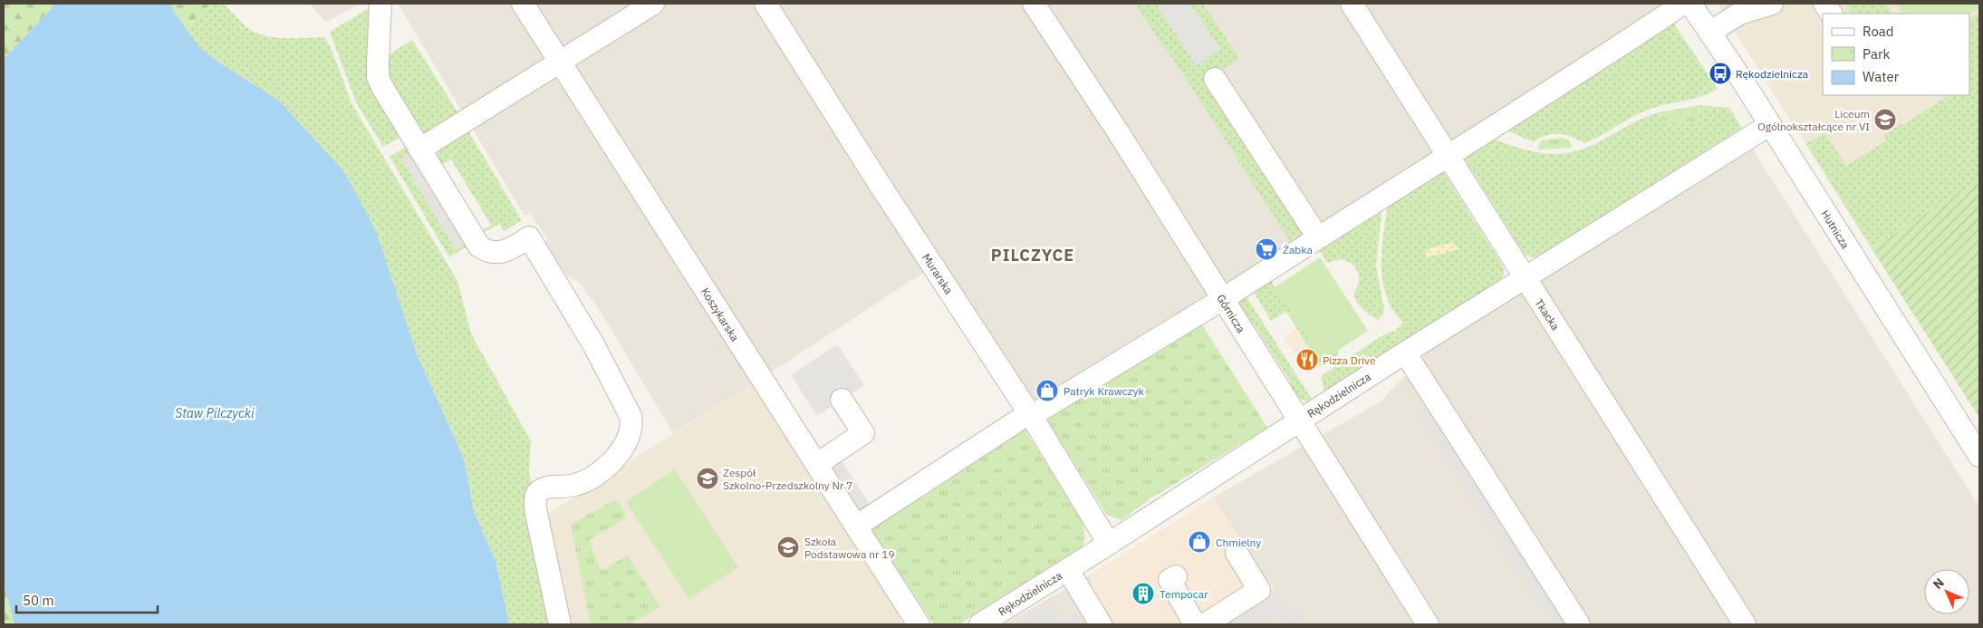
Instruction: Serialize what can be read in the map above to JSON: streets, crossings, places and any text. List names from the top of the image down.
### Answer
{
  "streets": {
    "street": [
      "Hutnicza",
      "Murarska",
      "Górnicza",
      "Koszykarska",
      "Tkacka",
      "Rękodzielnicza"
    ]
  },
  "crossings": [
    ["Hutnicza", "Rękodzielnicza"],
    ["Murarska", "Rękodzielnicza"],
    ["Górnicza", "Rękodzielnicza"],
    ["Tkacka", "Rękodzielnicza"]
  ],
  "districts": ["PILCZYCE"],
  "water": ["Staw Pilczycki"],
  "places": {
    "bus stop": ["Rękodzielnicza"],
    "school or university": ["Liceum Ogólnokształcące nr VI", "Zespół Szkolno-Przedszkolny Nr 7", "Szkoła Podstawowa nr 19"],
    "supermarket": ["Żabka"],
    "restaurant": ["Pizza Drive"],
    "shop": ["Patryk Krawczyk", "Chmielny"],
    "building": ["Tempocar"]
  },
  "legend": ["Road", "Park", "Water"],
  "scale_bar": "50 m",
  "north": "top left"
}
